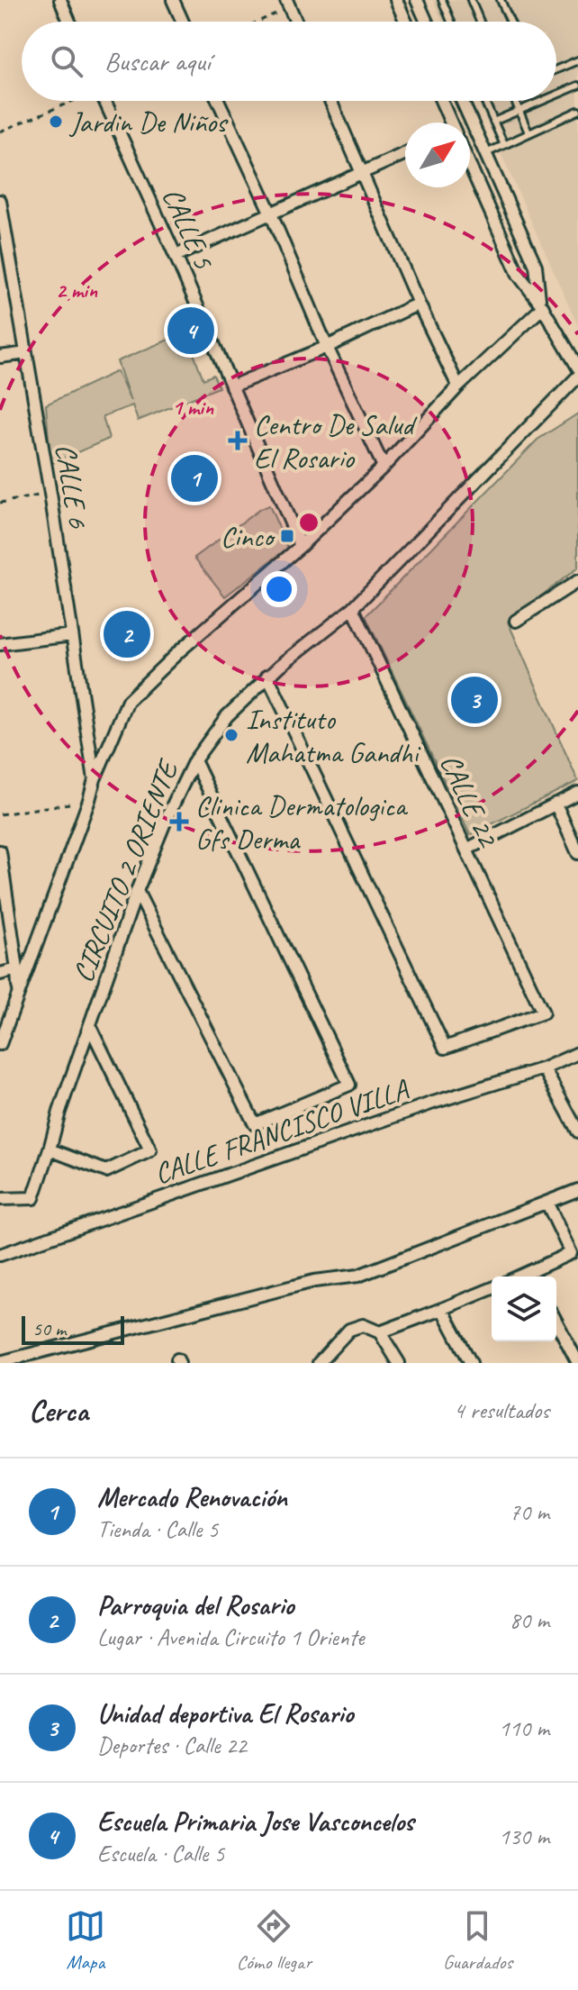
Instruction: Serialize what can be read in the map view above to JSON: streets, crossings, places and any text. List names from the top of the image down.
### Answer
{
  "streets": {
    "street": [
      "CALLE 5",
      "CALLE 6",
      "CALLE 22",
      "CIRCUITO 2 ORIENTE",
      "CALLE FRANCISCO VILLA"
    ]
  },
  "crossings": [
    ["CALLE 22", "CIRCUITO 2 ORIENTE"]
  ],
  "places": {
    "other": ["Jardin De Niños", "Instituto Mahatma Gandhi"],
    "health": ["Centro De Salud El Rosario", "Clinica Dermatologica Gfs Derma"],
    "transit": ["Cinco"]
  },
  "scale_bar": "50 m",
  "north": "top right",
  "page": {
    "search": "Buscar aquí",
    "pins": [
      "4",
      "1",
      "2",
      "3"
    ],
    "scale": "50 m",
    "heading": ["Cerca", "4 resultados"],
    "list": [
      {
        "mark": "1",
        "name": "Mercado Renovación",
        "note": "Tienda · Calle 5",
        "value": "70 m"
      },
      {
        "mark": "2",
        "name": "Parroquia del Rosario",
        "note": "Lugar · Avenida Circuito 1 Oriente",
        "value": "80 m"
      },
      {
        "mark": "3",
        "name": "Unidad deportiva El Rosario",
        "note": "Deportes · Calle 22",
        "value": "110 m"
      },
      {
        "mark": "4",
        "name": "Escuela Primaria Jose Vasconcelos",
        "note": "Escuela · Calle 5",
        "value": "130 m"
      }
    ],
    "nav": ["Mapa", "Cómo llegar", "Guardados"]
  },
  "rings": ["2 min", "1 min"]
}
